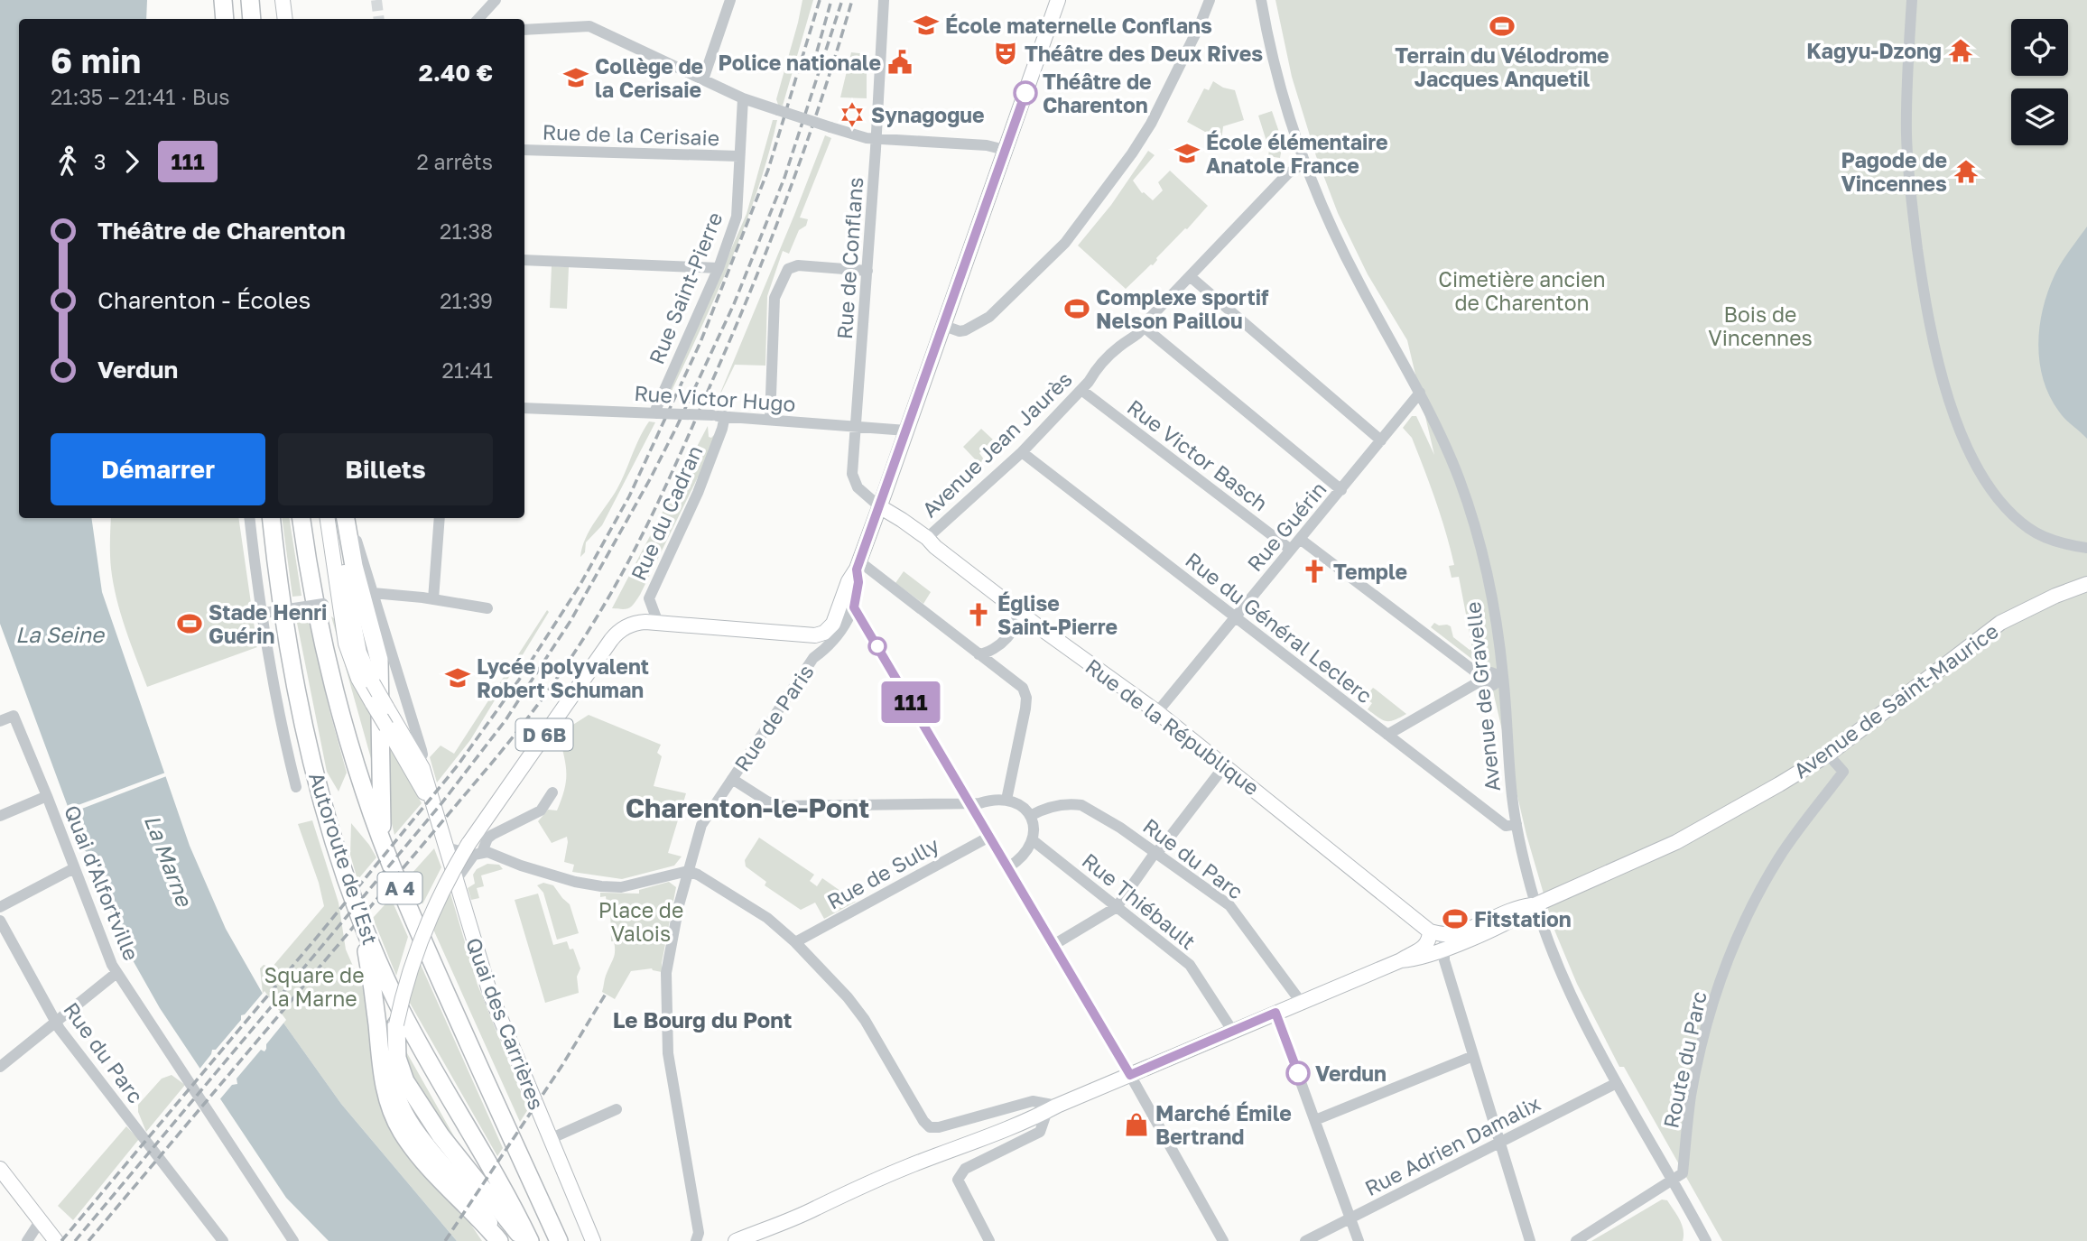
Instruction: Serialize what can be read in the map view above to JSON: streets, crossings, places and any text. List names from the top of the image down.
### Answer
{
  "streets": {
    "highway": ["Autoroute de l’Est", "A 4"],
    "main road": [
      "Avenue de Saint-Maurice",
      "Rue de Paris",
      "Rue de la République",
      "D 6B",
      "Quai des Carrières"
    ],
    "street": [
      "Rue de la Cerisaie",
      "Rue de Conflans",
      "Rue Saint-Pierre",
      "Rue Victor Hugo",
      "Avenue Jean Jaurès",
      "Rue Victor Basch",
      "Rue du Cadran",
      "Rue Guérin",
      "Rue du Général Leclerc",
      "Avenue de Gravelle",
      "Rue du Parc",
      "Rue de Sully",
      "Quai d'Alfortville",
      "Rue Thiébault",
      "Route du Parc",
      "Rue Adrien Damalix"
    ]
  },
  "crossings": [
    ["Rue de la Cerisaie", "Rue Saint-Pierre"],
    ["Rue de Conflans", "Rue Victor Hugo"],
    ["Rue de Conflans", "Rue de Paris"],
    ["Rue de Conflans", "Rue de la République"],
    ["Rue Saint-Pierre", "Rue Victor Hugo"],
    ["Rue Victor Hugo", "Rue du Cadran"],
    ["Rue Victor Hugo", "Rue de Paris"],
    ["Avenue Jean Jaurès", "Rue Victor Basch"],
    ["Avenue Jean Jaurès", "Rue du Général Leclerc"],
    ["Avenue Jean Jaurès", "Avenue de Gravelle"],
    ["Avenue Jean Jaurès", "Rue de la République"],
    ["Rue Victor Basch", "Rue Guérin"],
    ["Rue du Cadran", "D 6B"],
    ["Rue Guérin", "Rue du Général Leclerc"],
    ["Rue Guérin", "Avenue de Gravelle"],
    ["Rue Guérin", "Rue de la République"],
    ["Rue du Général Leclerc", "Avenue de Gravelle"],
    ["Avenue de Gravelle", "Avenue de Saint-Maurice"],
    ["Avenue de Gravelle", "Route du Parc"],
    ["Avenue de Gravelle", "Rue Adrien Damalix"],
    ["Avenue de Saint-Maurice", "Route du Parc"],
    ["Rue de Paris", "Rue de la République"],
    ["Rue de Paris", "D 6B"]
  ],
  "districts": ["Charenton-le-Pont", "Le Bourg du Pont"],
  "water": ["La Seine", "La Marne"],
  "parks": [
    "Cimetière ancien de Charenton",
    "Bois de Vincennes",
    "Place de Valois",
    "Square de la Marne"
  ],
  "places": {
    "school or university": [
      "École maternelle Conflans",
      "Collège de la Cerisaie",
      "École élémentaire Anatole France",
      "Lycée polyvalent Robert Schuman"
    ],
    "sports": [
      "Terrain du Vélodrome Jacques Anquetil",
      "Complexe sportif Nelson Paillou",
      "Stade Henri Guérin",
      "Fitstation"
    ],
    "temple": ["Kagyu-Dzong", "Pagode de Vincennes"],
    "theatre": ["Théâtre des Deux Rives"],
    "public building": ["Police nationale"],
    "other": ["Théâtre de Charenton", "Verdun"],
    "synagogue": ["Synagogue"],
    "church": ["Temple", "Église Saint-Pierre"],
    "shop": ["Marché Émile Bertrand"]
  },
  "lines": ["bus line 111"],
  "page": {
    "on_map": "111",
    "heading": ["6 min", "21:35 – 21:41 · Bus", "2.40 €"],
    "legs": ["3", "111", "2 arrêts"],
    "list": [
      {
        "name": "Théâtre de Charenton",
        "value": "21:38"
      },
      {
        "name": "Charenton - Écoles",
        "value": "21:39"
      },
      {
        "name": "Verdun",
        "value": "21:41"
      }
    ],
    "buttons": ["Démarrer", "Billets"]
  }
}
